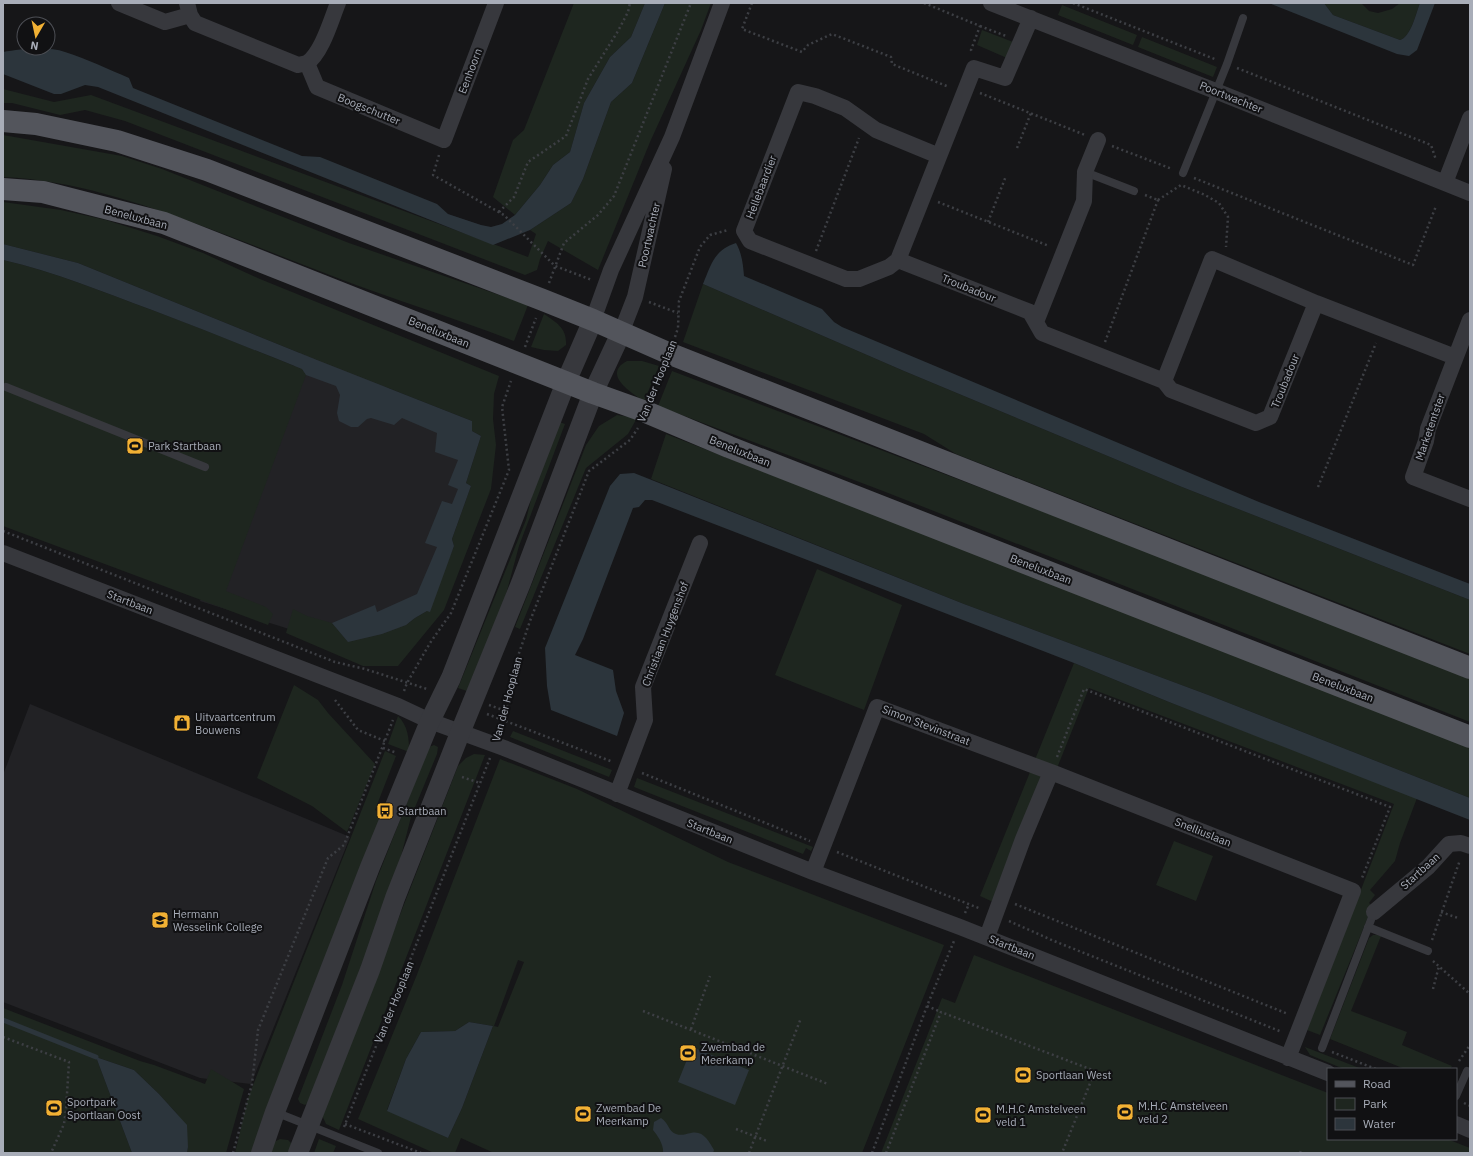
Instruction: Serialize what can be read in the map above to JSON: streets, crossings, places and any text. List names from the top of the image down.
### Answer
{
  "streets": {
    "main road": ["Beneluxbaan"],
    "street": [
      "Eenhoorn",
      "Poortwachter",
      "Boogschutter",
      "Hellebaardier",
      "Troubadour",
      "Marketentster",
      "Startbaan",
      "Christiaan Huygenshof",
      "Simon Stevinstraat",
      "Snelliuslaan"
    ],
    "path": ["Van der Hooplaan"]
  },
  "crossings": [
    ["Eenhoorn", "Boogschutter"],
    ["Hellebaardier", "Troubadour"],
    ["Hellebaardier", "Van der Hooplaan"],
    ["Beneluxbaan", "Van der Hooplaan"],
    ["Van der Hooplaan", "Startbaan"],
    ["Startbaan", "Christiaan Huygenshof"],
    ["Startbaan", "Simon Stevinstraat"],
    ["Simon Stevinstraat", "Snelliuslaan"]
  ],
  "places": {
    "sports": [
      "Park Startbaan",
      "Zwembad de Meerkamp",
      "Sportlaan West",
      "Sportpark Sportlaan Oost",
      "M.H.C Amstelveen veld 2",
      "Zwembad De Meerkamp",
      "M.H.C Amstelveen veld 1"
    ],
    "shop": ["Uitvaartcentrum Bouwens"],
    "bus stop": ["Startbaan"],
    "school or university": ["Hermann Wesselink College"]
  },
  "legend": ["Road", "Park", "Water"],
  "north": "bottom"
}
